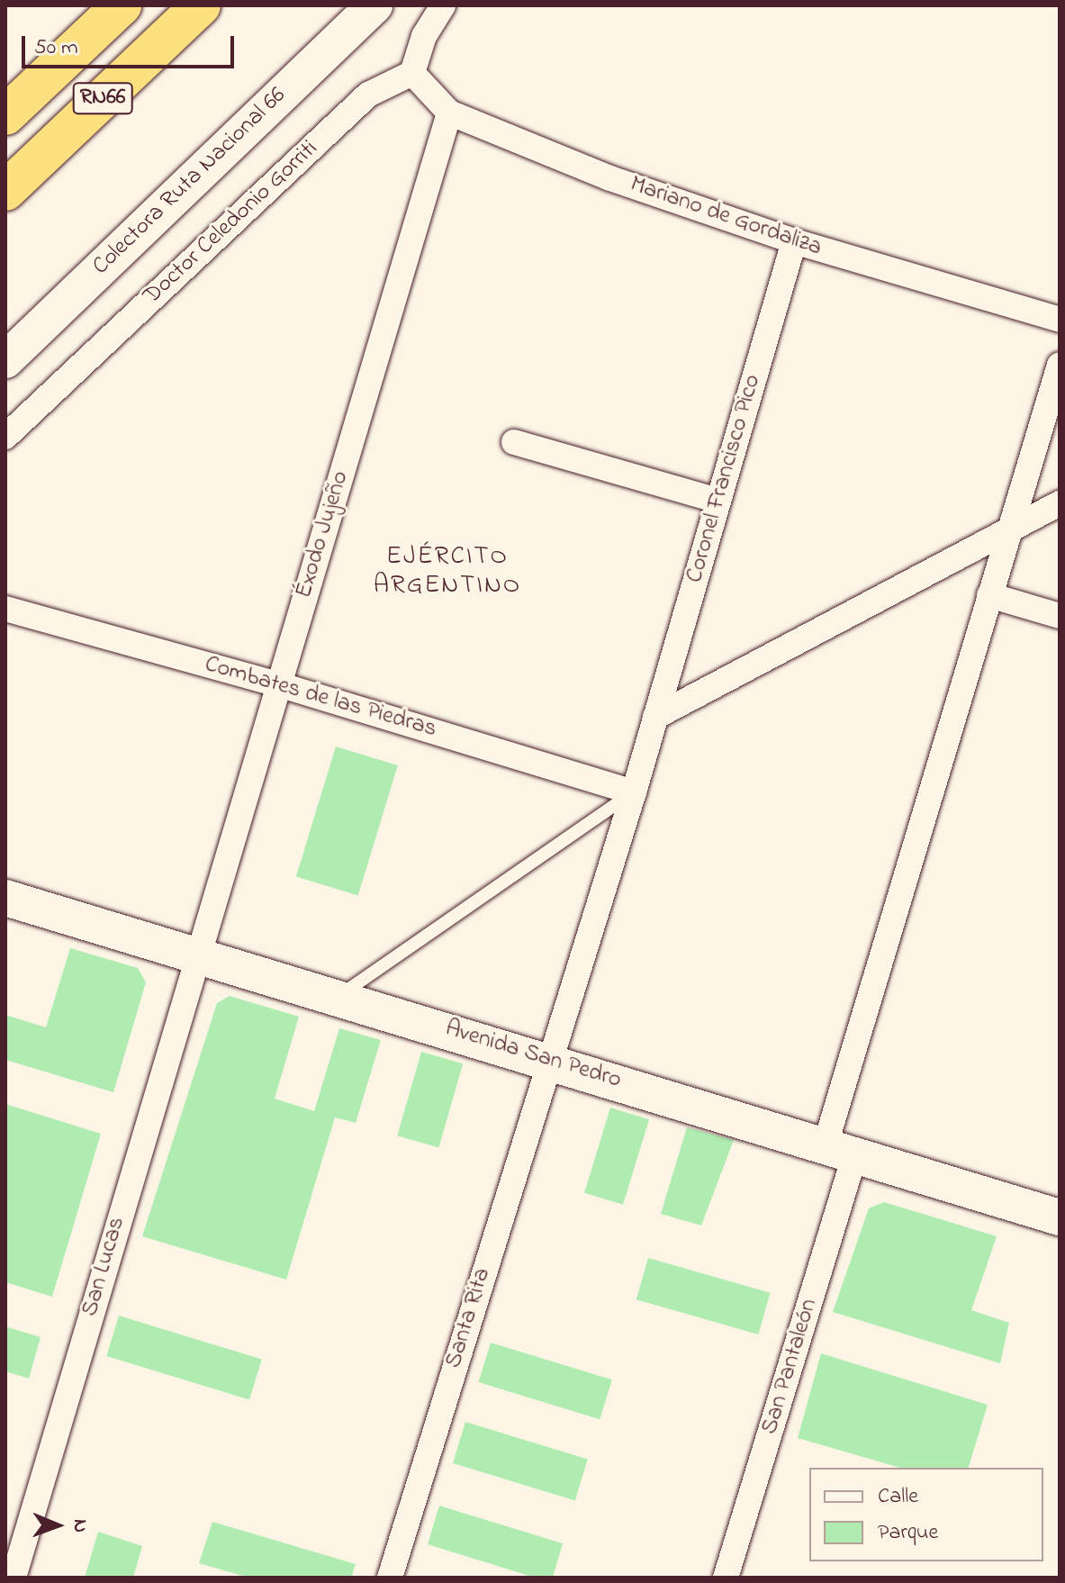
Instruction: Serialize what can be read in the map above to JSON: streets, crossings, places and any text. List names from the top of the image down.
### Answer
{
  "streets": {
    "highway": ["RN66"],
    "street": [
      "Colectora Ruta Nacional 66",
      "Mariano de Gordaliza",
      "Doctor Celedonio Gorriti",
      "Coronel Francisco Pico",
      "Éxodo Jujeño",
      "Combates de las Piedras",
      "Avenida San Pedro",
      "San Lucas",
      "Santa Rita",
      "San Pantaleón"
    ]
  },
  "crossings": [
    ["Mariano de Gordaliza", "Doctor Celedonio Gorriti"],
    ["Mariano de Gordaliza", "Coronel Francisco Pico"],
    ["Mariano de Gordaliza", "Éxodo Jujeño"],
    ["Coronel Francisco Pico", "Combates de las Piedras"],
    ["Coronel Francisco Pico", "Avenida San Pedro"],
    ["Coronel Francisco Pico", "Santa Rita"],
    ["Éxodo Jujeño", "Combates de las Piedras"],
    ["Éxodo Jujeño", "Avenida San Pedro"],
    ["Éxodo Jujeño", "San Lucas"],
    ["Avenida San Pedro", "San Lucas"],
    ["Avenida San Pedro", "Santa Rita"],
    ["Avenida San Pedro", "San Pantaleón"]
  ],
  "districts": ["EJÉRCITO ARGENTINO"],
  "legend": ["Calle", "Parque"],
  "scale_bar": "50 m",
  "north": "right"
}
